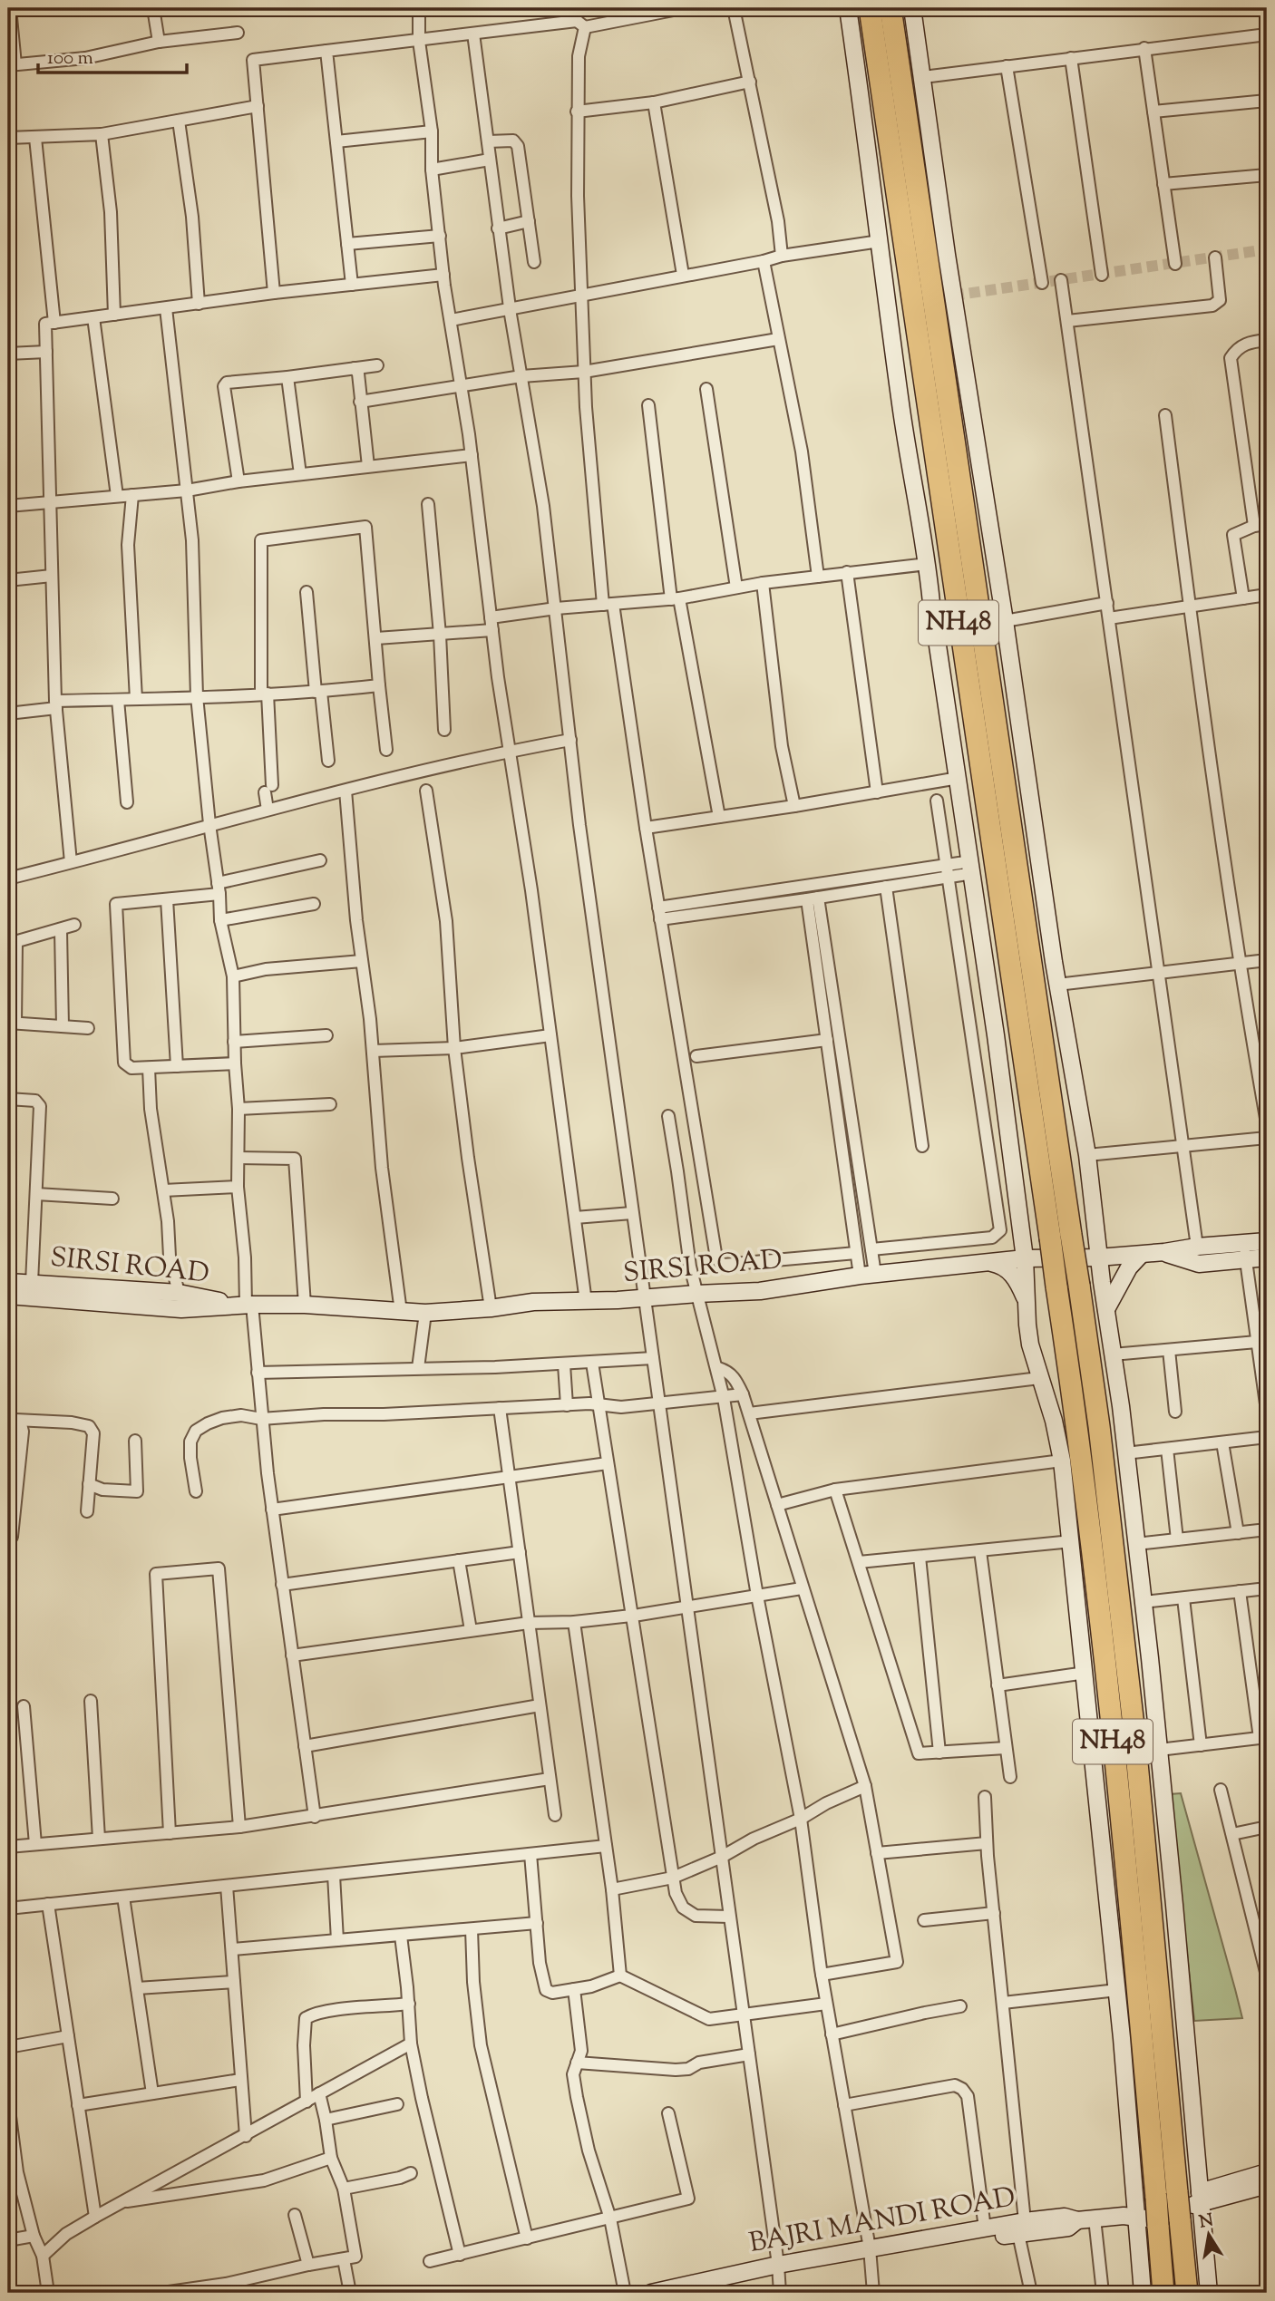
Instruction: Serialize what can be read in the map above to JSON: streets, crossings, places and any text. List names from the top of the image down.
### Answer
{
  "streets": {
    "highway": ["NH48"],
    "street": ["SIRSI ROAD", "BAJRI MANDI ROAD"]
  },
  "scale_bar": "100 m",
  "north": "top"
}
